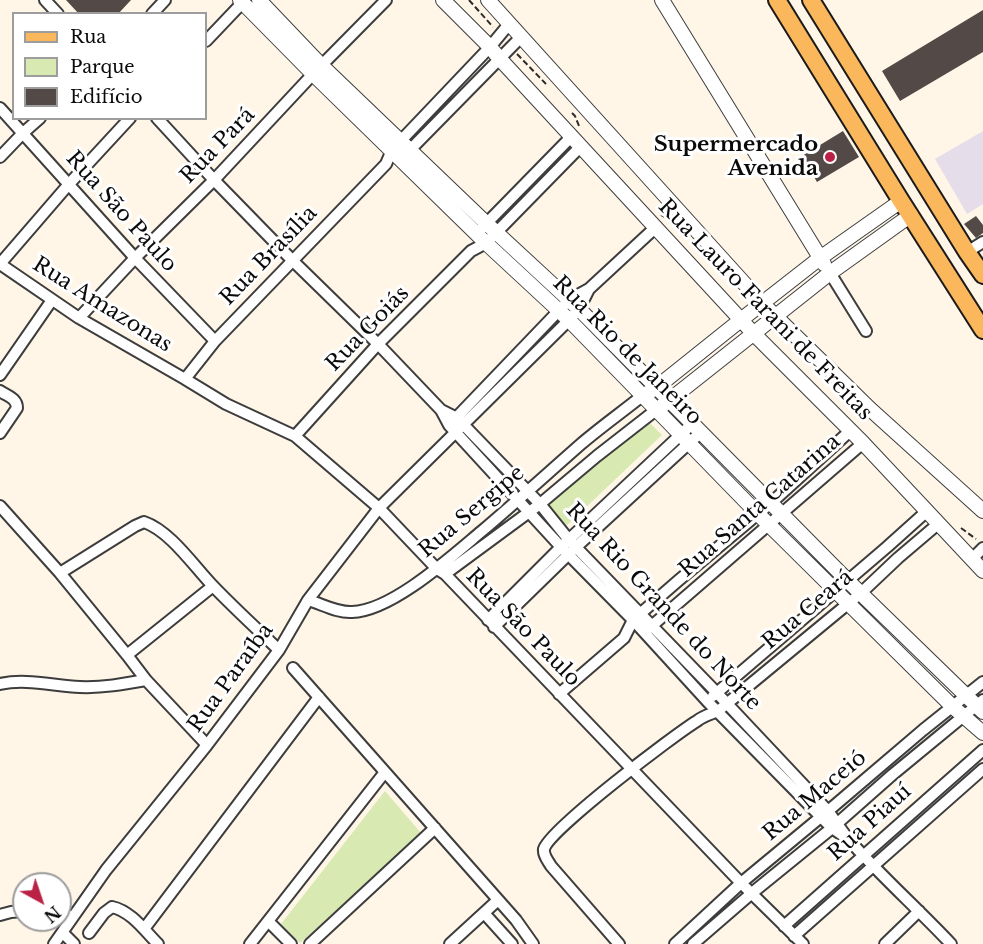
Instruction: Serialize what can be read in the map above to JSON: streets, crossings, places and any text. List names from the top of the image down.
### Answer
{
  "streets": {
    "street": [
      "Rua Pará",
      "Rua São Paulo",
      "Rua Brasília",
      "Rua Amazonas",
      "Rua Lauro Farani de Freitas",
      "Rua Goiás",
      "Rua Rio de Janeiro",
      "Rua Santa Catarina",
      "Rua Sergipe",
      "Rua Rio Grande do Norte",
      "Rua Ceará",
      "Rua Paraíba",
      "Rua Maceió",
      "Rua Piauí"
    ]
  },
  "crossings": [
    ["Rua Pará", "Rua São Paulo"],
    ["Rua Pará", "Rua Amazonas"],
    ["Rua Pará", "Rua Rio de Janeiro"],
    ["Rua Pará", "Rua Rio Grande do Norte"],
    ["Rua São Paulo", "Rua Brasília"],
    ["Rua São Paulo", "Rua Amazonas"],
    ["Rua São Paulo", "Rua Goiás"],
    ["Rua São Paulo", "Rua Santa Catarina"],
    ["Rua São Paulo", "Rua Sergipe"],
    ["Rua São Paulo", "Rua Ceará"],
    ["Rua São Paulo", "Rua Paraíba"],
    ["Rua São Paulo", "Rua Maceió"],
    ["Rua São Paulo", "Rua Piauí"],
    ["Rua Brasília", "Rua Amazonas"],
    ["Rua Brasília", "Rua Lauro Farani de Freitas"],
    ["Rua Brasília", "Rua Rio de Janeiro"],
    ["Rua Brasília", "Rua Rio Grande do Norte"],
    ["Rua Lauro Farani de Freitas", "Rua Goiás"],
    ["Rua Lauro Farani de Freitas", "Rua Santa Catarina"],
    ["Rua Lauro Farani de Freitas", "Rua Ceará"],
    ["Rua Goiás", "Rua Rio de Janeiro"],
    ["Rua Goiás", "Rua Rio Grande do Norte"],
    ["Rua Rio de Janeiro", "Rua Santa Catarina"],
    ["Rua Rio de Janeiro", "Rua Sergipe"],
    ["Rua Rio de Janeiro", "Rua Ceará"],
    ["Rua Rio de Janeiro", "Rua Maceió"],
    ["Rua Santa Catarina", "Rua Rio Grande do Norte"],
    ["Rua Sergipe", "Rua Rio Grande do Norte"],
    ["Rua Sergipe", "Rua Paraíba"],
    ["Rua Rio Grande do Norte", "Rua Ceará"],
    ["Rua Rio Grande do Norte", "Rua Paraíba"],
    ["Rua Rio Grande do Norte", "Rua Maceió"],
    ["Rua Rio Grande do Norte", "Rua Piauí"]
  ],
  "places": ["Supermercado Avenida"],
  "legend": ["Rua", "Parque", "Edifício"],
  "north": "bottom right"
}
